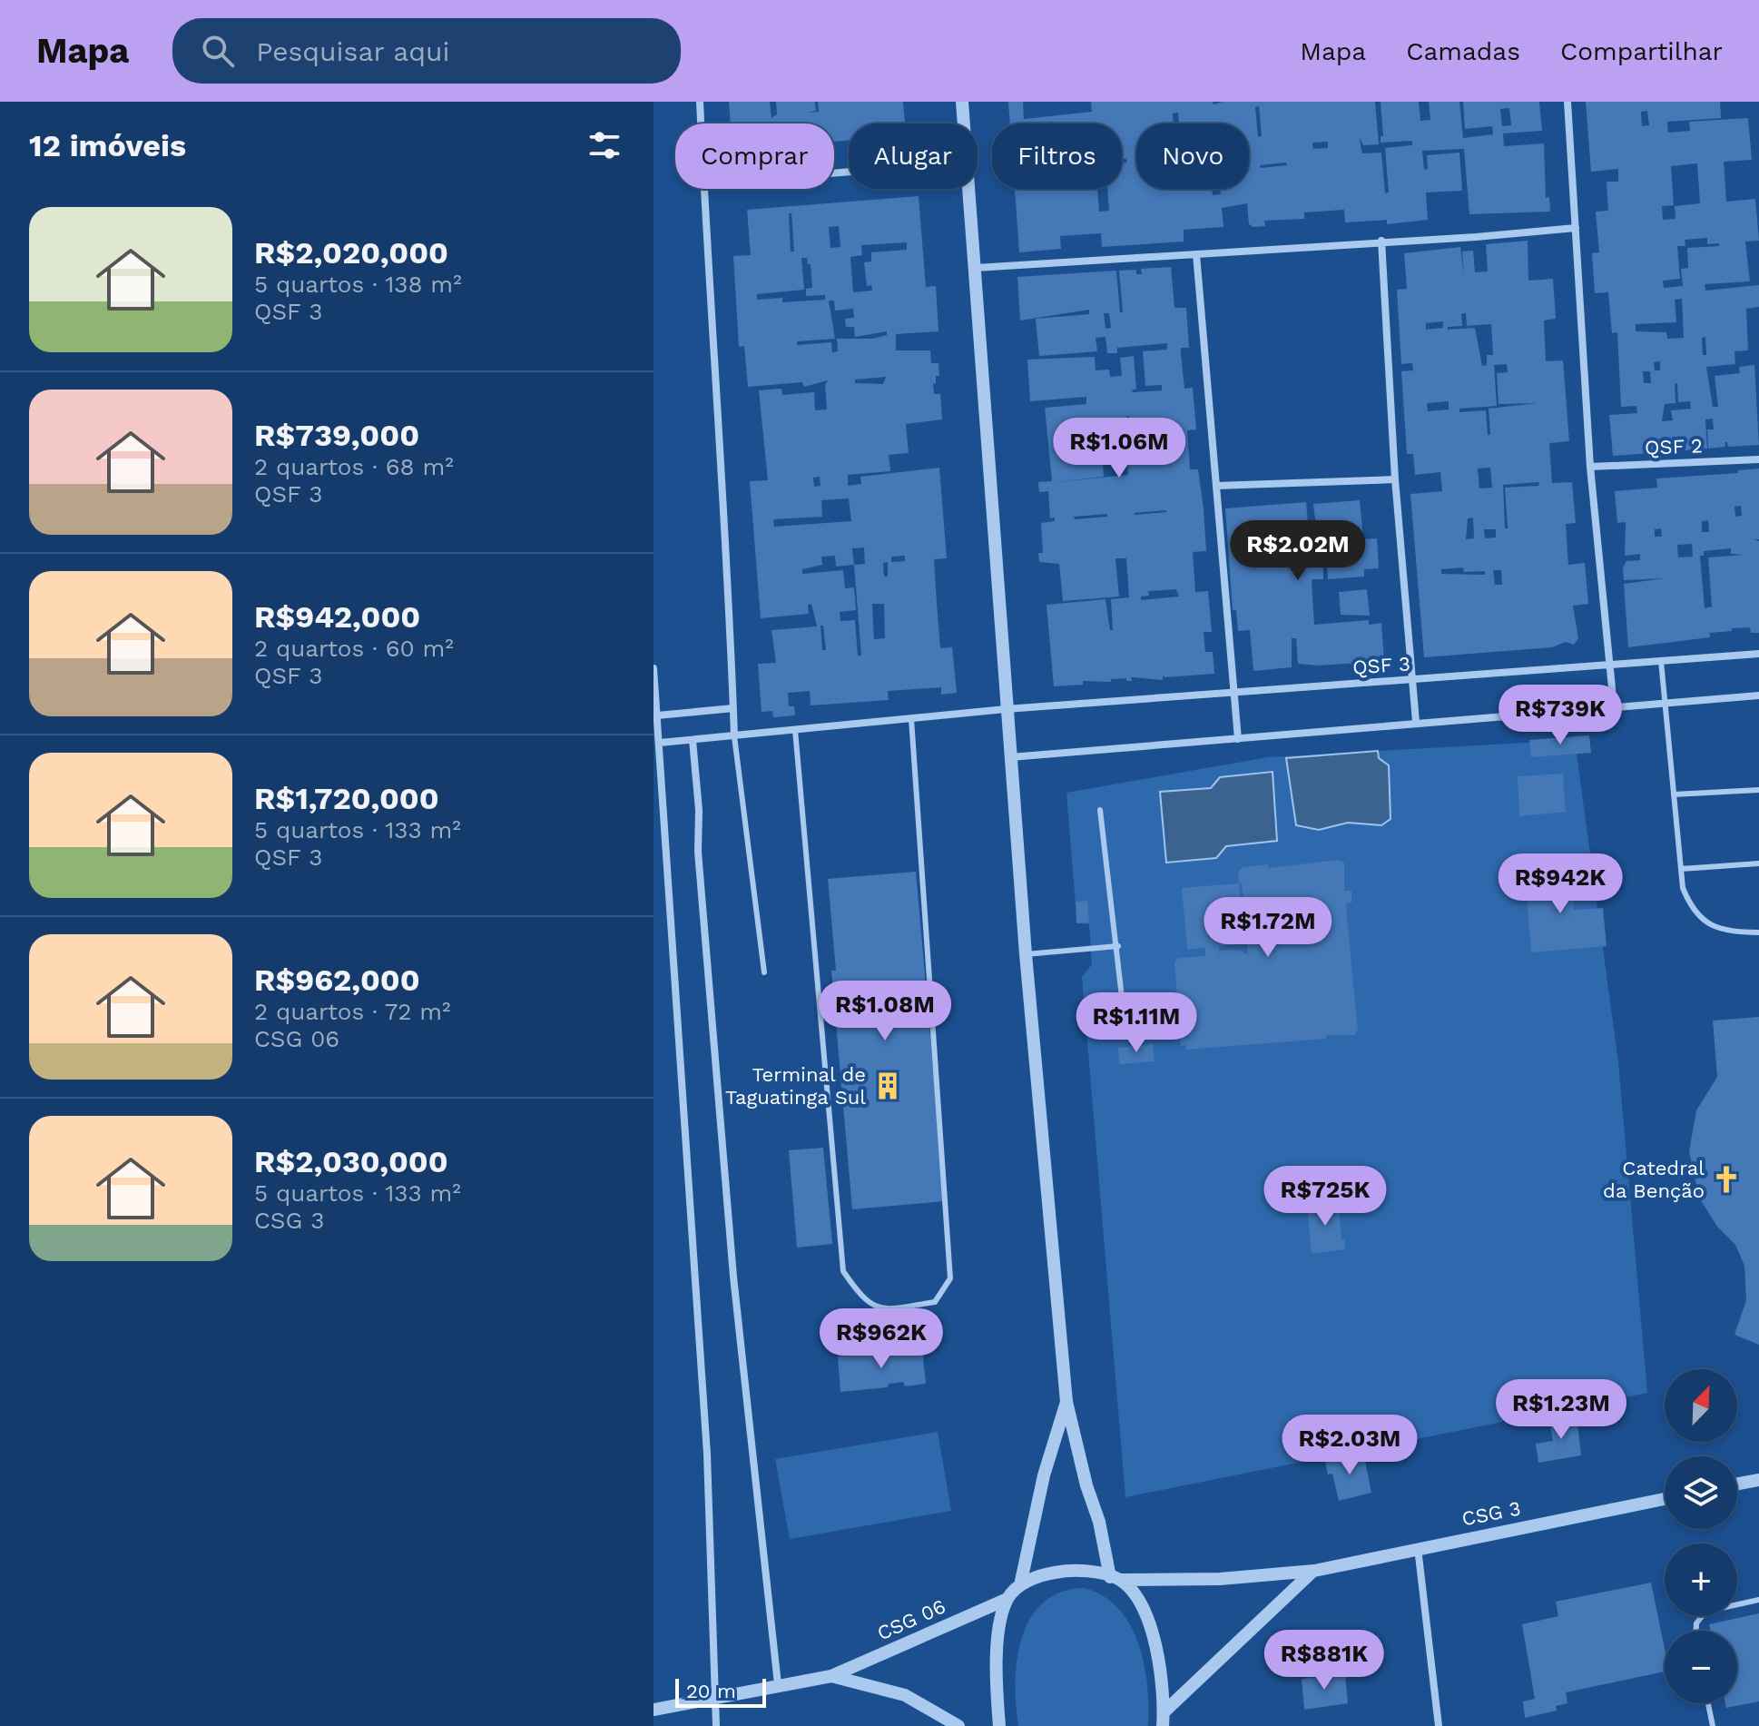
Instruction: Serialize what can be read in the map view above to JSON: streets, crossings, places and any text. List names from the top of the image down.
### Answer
{
  "streets": {
    "street": [
      "QSF 2",
      "QSF 3",
      "CSG 3",
      "CSG 06"
    ]
  },
  "places": {
    "building": ["Terminal de Taguatinga Sul"],
    "church": ["Catedral da Benção"]
  },
  "scale_bar": "20 m",
  "north": "top right",
  "page": {
    "header": "Mapa",
    "search": "Pesquisar aqui",
    "nav": ["Mapa", "Camadas", "Compartilhar"],
    "heading": "12 imóveis",
    "chip": [
      "Comprar",
      "Alugar",
      "Filtros",
      "Novo"
    ],
    "list": [
      {
        "name": "R$2,020,000",
        "note": "5 quartos · 138 m² · QSF 3"
      },
      {
        "name": "R$739,000",
        "note": "2 quartos · 68 m² · QSF 3"
      },
      {
        "name": "R$942,000",
        "note": "2 quartos · 60 m² · QSF 3"
      },
      {
        "name": "R$1,720,000",
        "note": "5 quartos · 133 m² · QSF 3"
      },
      {
        "name": "R$962,000",
        "note": "2 quartos · 72 m² · CSG 06"
      },
      {
        "name": "R$2,030,000",
        "note": "5 quartos · 133 m² · CSG 3"
      }
    ],
    "price": [
      "R$1.06M",
      "R$2.02M",
      "R$739K",
      "R$942K",
      "R$1.72M",
      "R$1.08M",
      "R$1.11M",
      "R$725K",
      "R$962K",
      "R$1.23M",
      "R$2.03M",
      "R$881K"
    ],
    "map_buttons": ["+", "−"],
    "scale": "20 m"
  }
}
